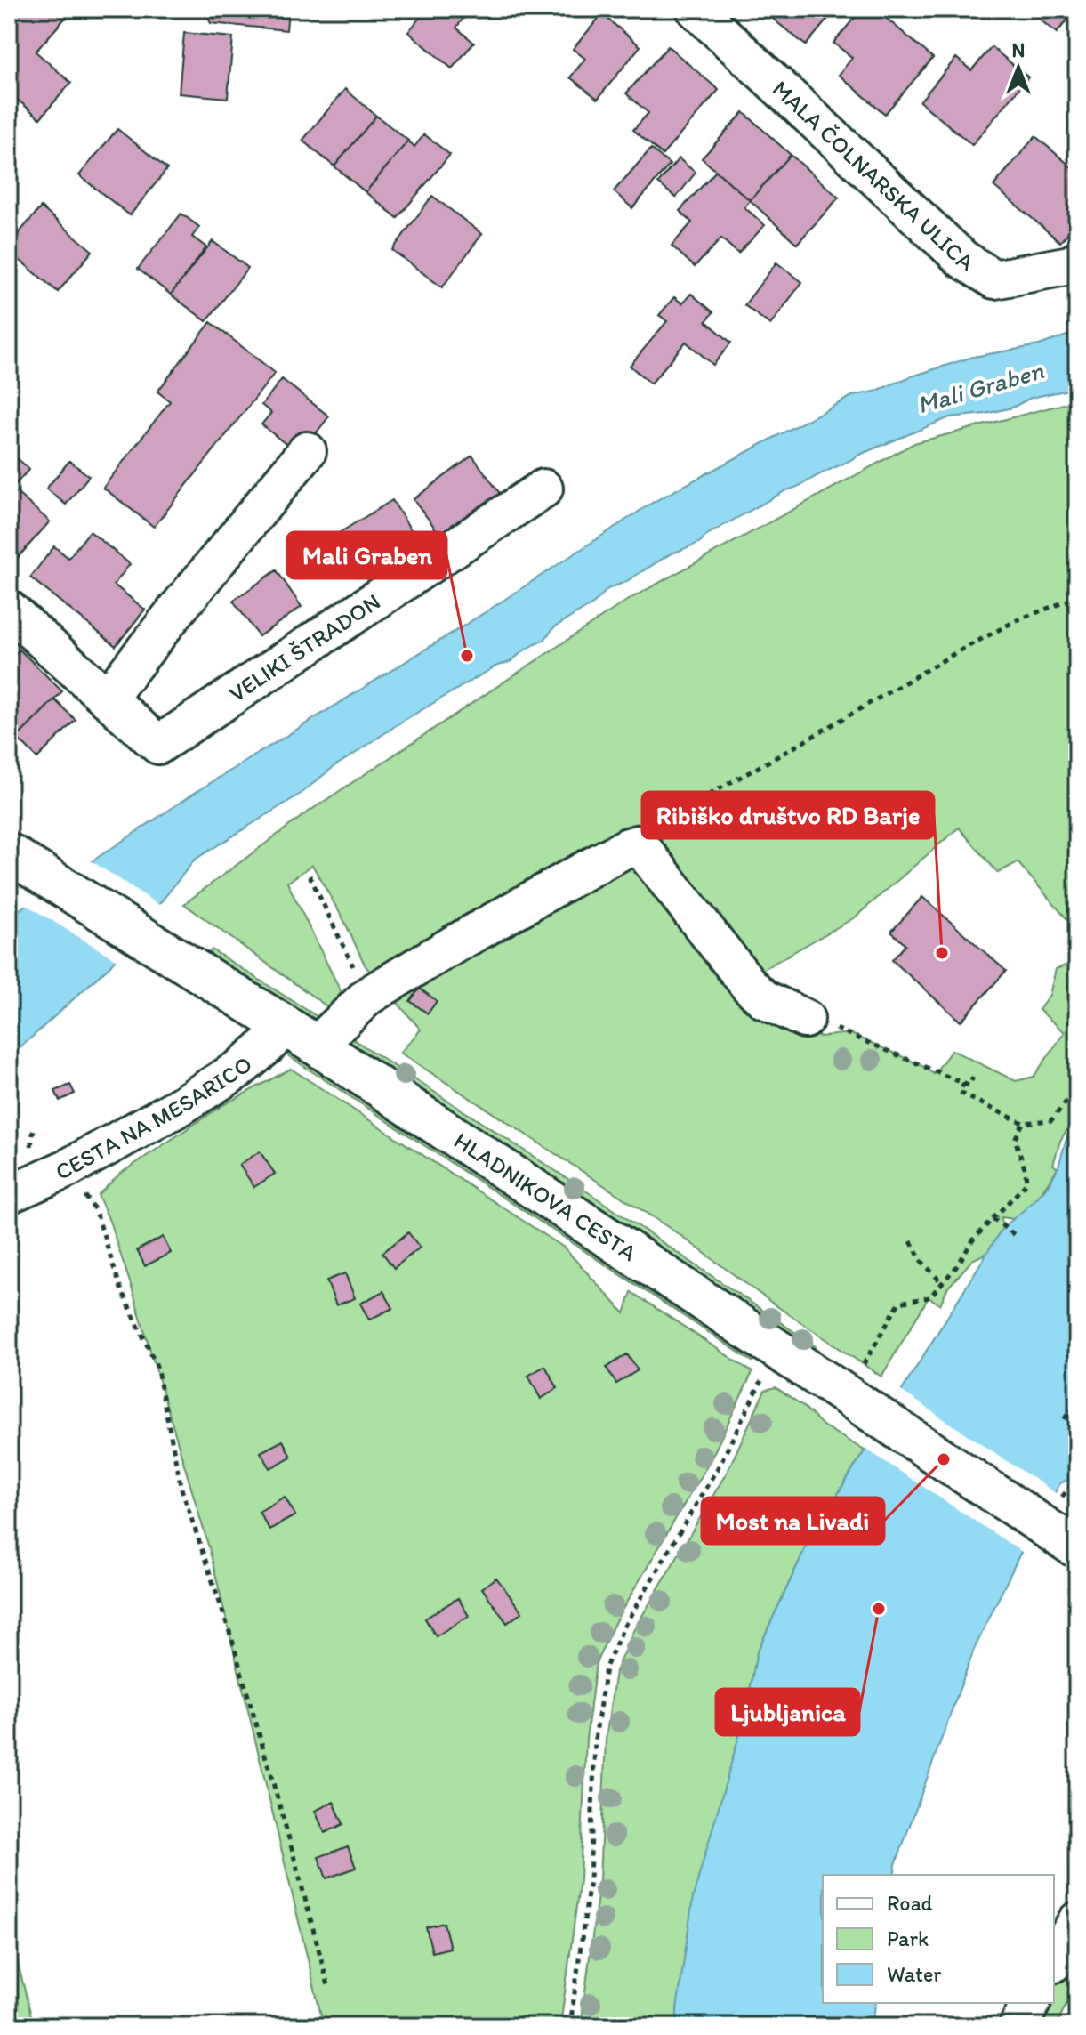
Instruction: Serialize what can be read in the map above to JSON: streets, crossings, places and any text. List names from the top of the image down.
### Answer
{
  "streets": {
    "main road": ["HLADNIKOVA CESTA"],
    "street": ["MALA ČOLNARSKA ULICA", "VELIKI ŠTRADON", "CESTA NA MESARICO"]
  },
  "crossings": [
    ["CESTA NA MESARICO", "HLADNIKOVA CESTA"]
  ],
  "water": ["Mali Graben"],
  "places": [
    "Mali Graben",
    "Ribiško društvo RD Barje",
    "Most na Livadi",
    "Ljubljanica"
  ],
  "legend": ["Road", "Park", "Water"],
  "north": "top"
}
